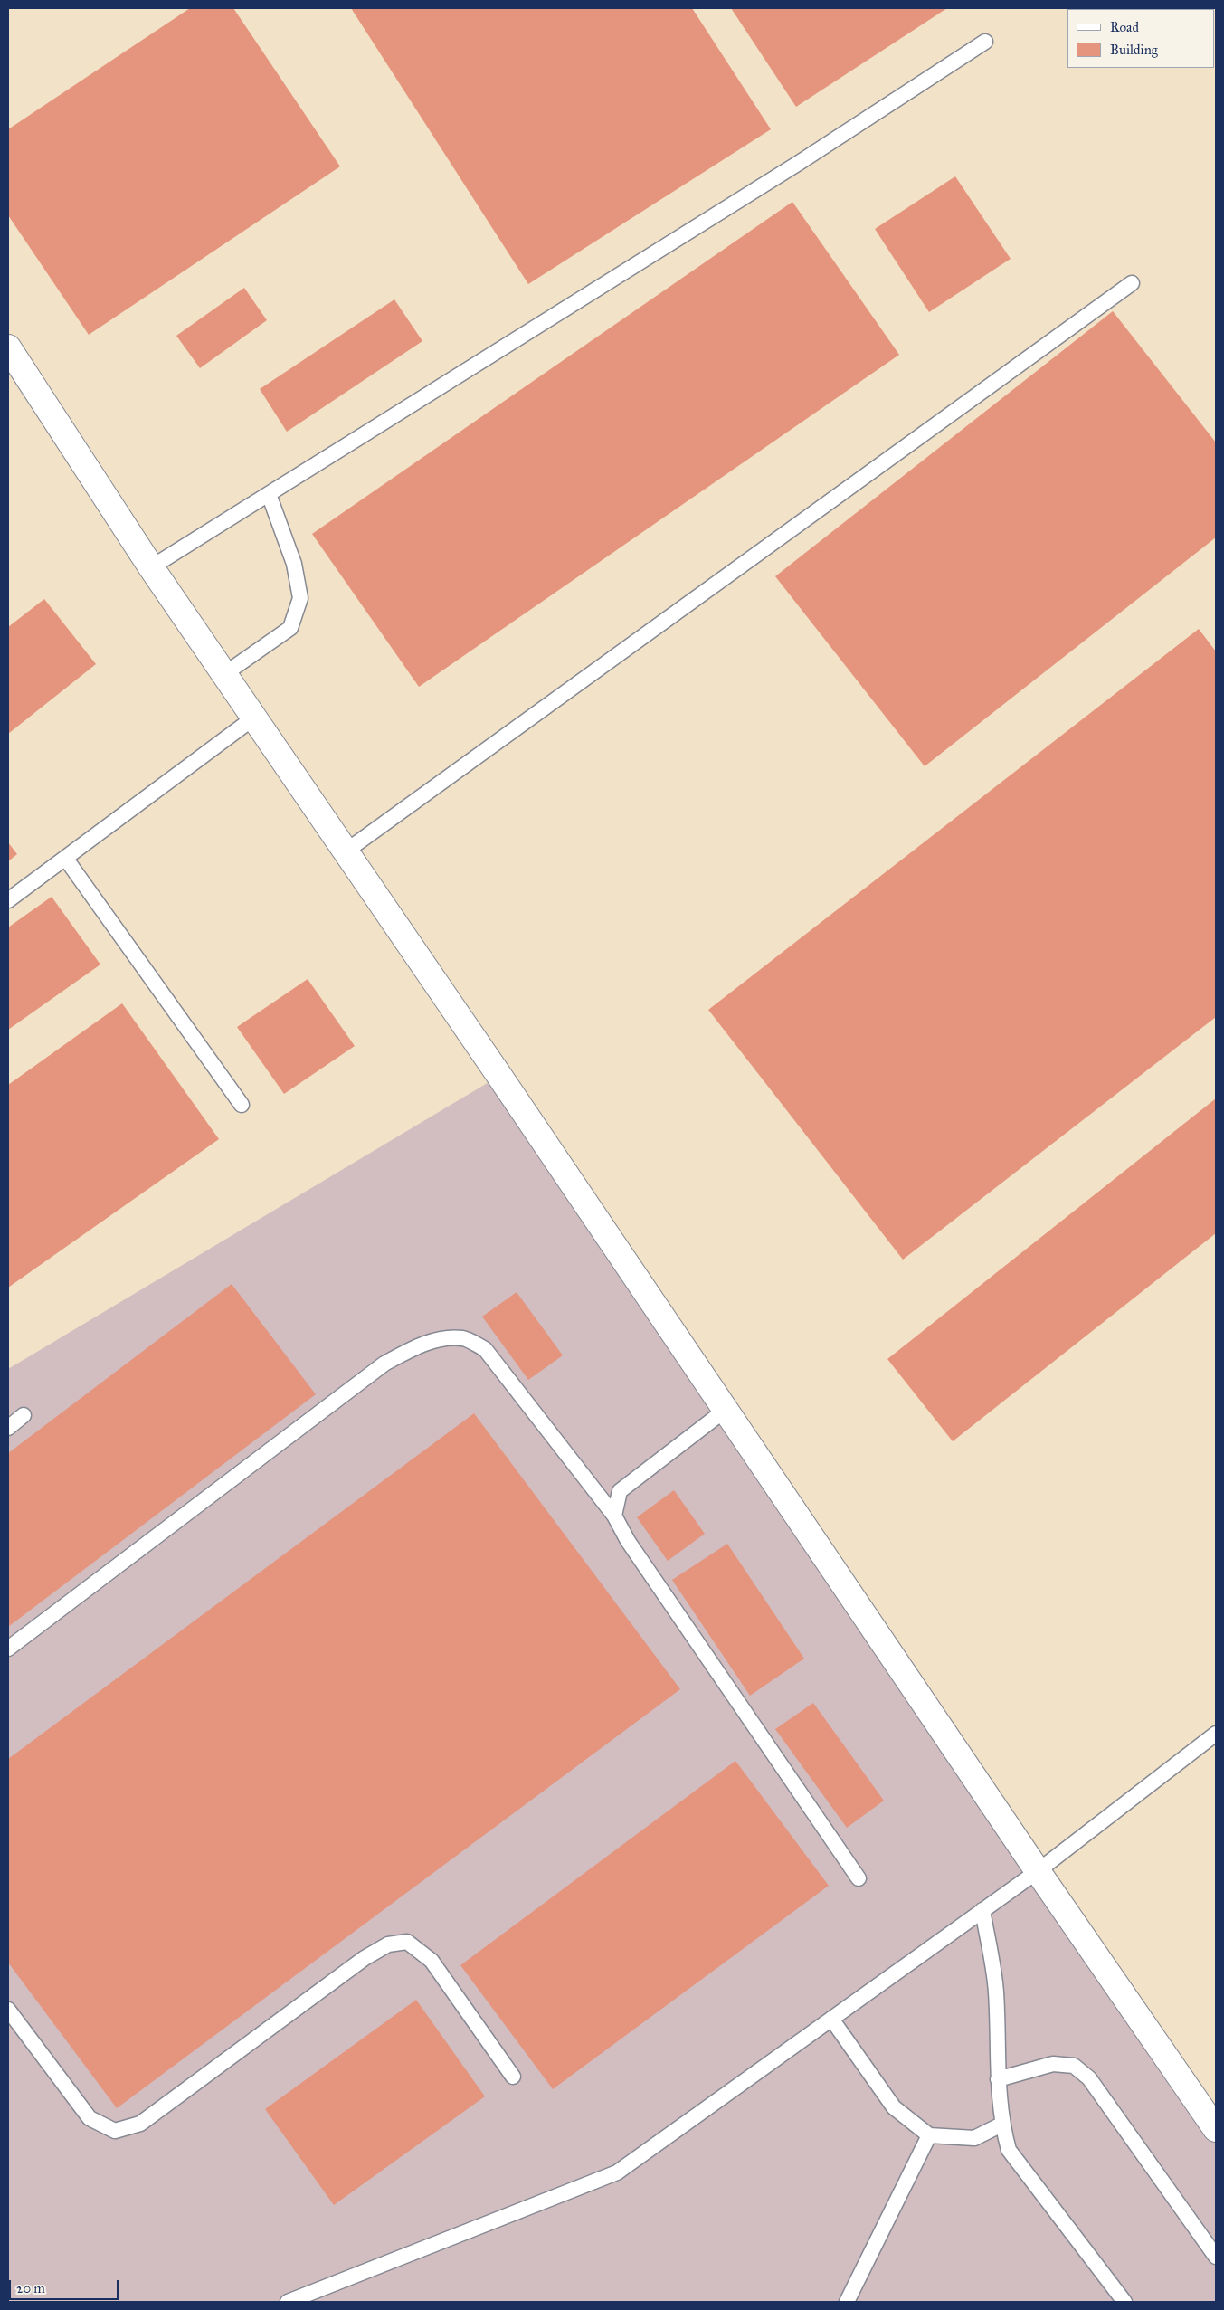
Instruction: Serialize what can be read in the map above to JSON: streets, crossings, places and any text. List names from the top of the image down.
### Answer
{
  "legend": ["Road", "Building"],
  "scale_bar": "20 m"
}
